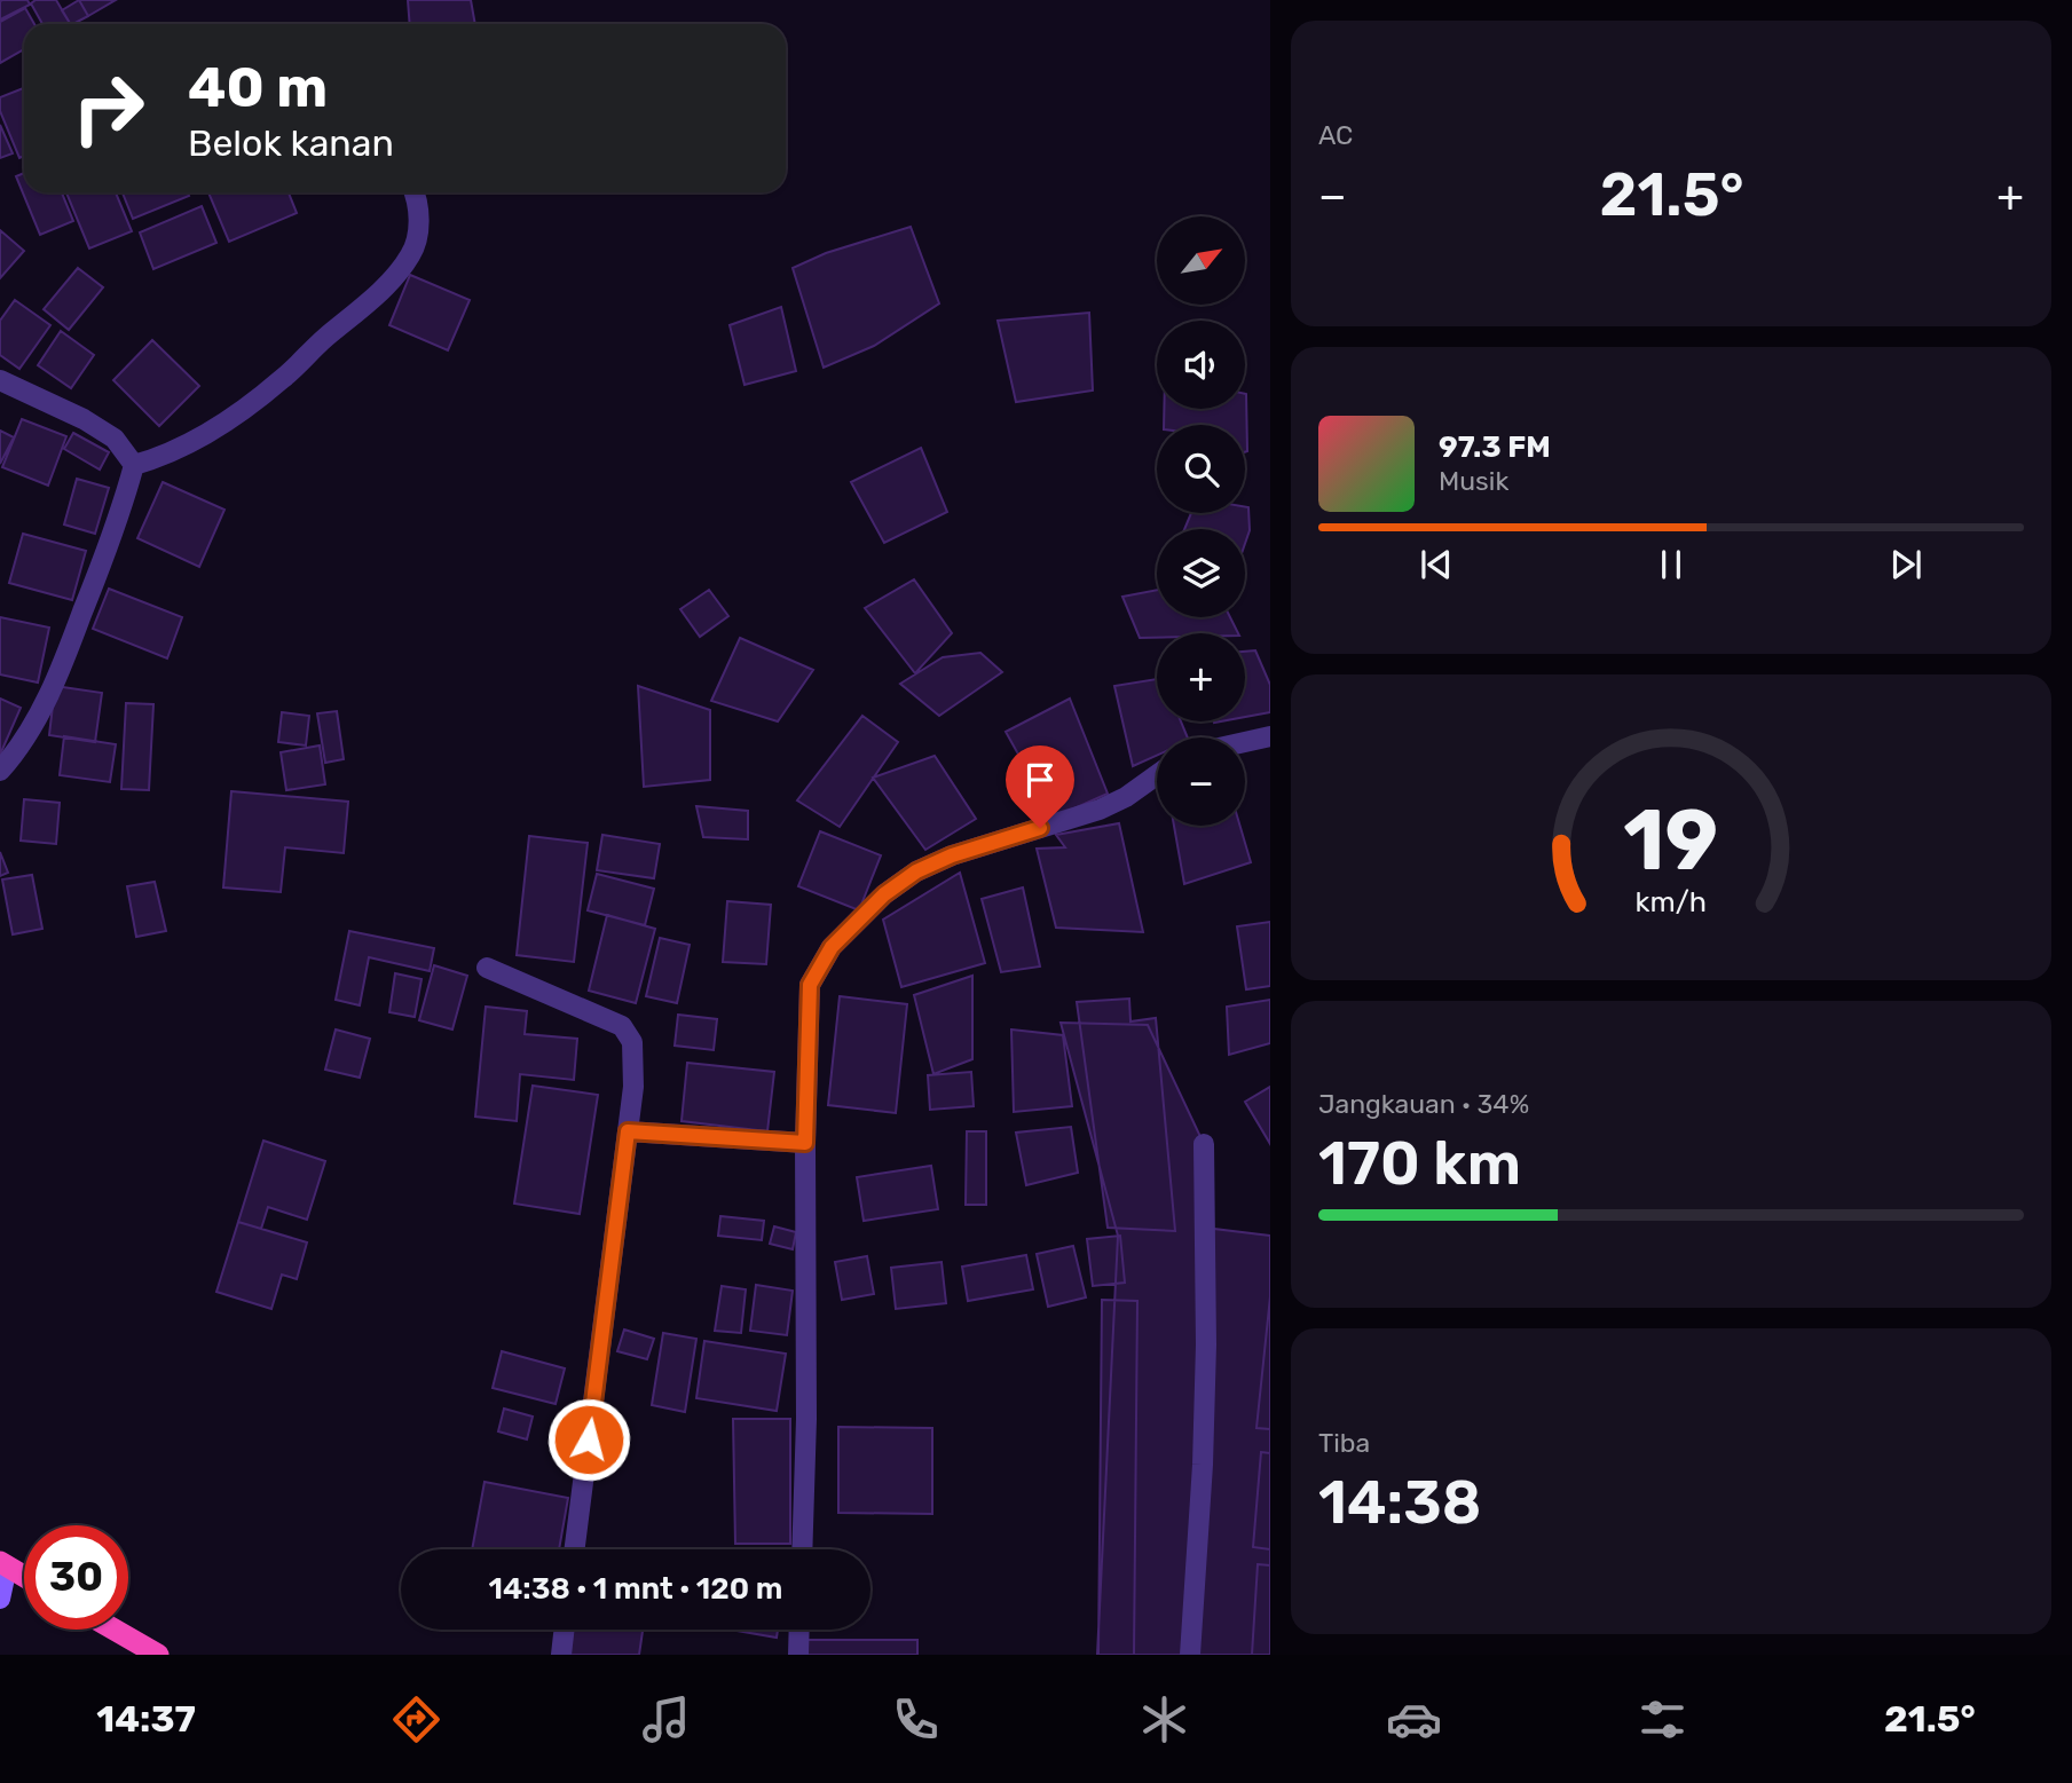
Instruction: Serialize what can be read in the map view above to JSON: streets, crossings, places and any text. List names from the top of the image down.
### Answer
{
  "north": "top right",
  "page": {
    "tile": [
      "AC",
      ["Jangkauan · 34%", "170 km"],
      ["Tiba", "14:38"]
    ],
    "turn": ["40 m", "Belok kanan"],
    "heat": ["−", "21.5°", "+"],
    "map_buttons": ["+", "−"],
    "song": ["97.3 FM", "Musik"],
    "limit": "30",
    "trip": "14:38 · 1 mnt · 120 m",
    "tabs": ["14:37", "21.5°"],
    "gauge": ["19", "km/h"]
  }
}
